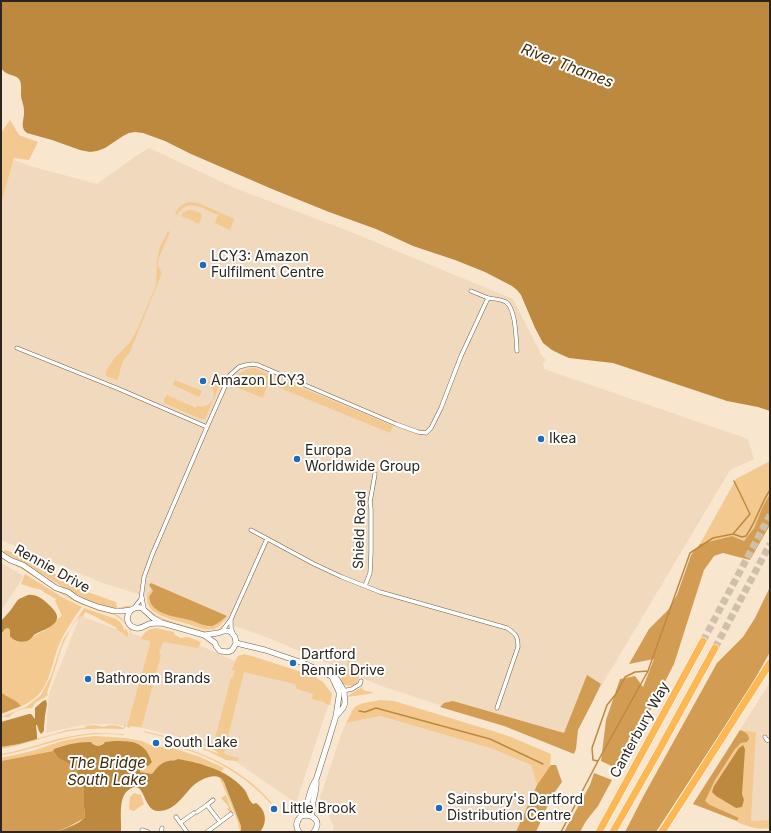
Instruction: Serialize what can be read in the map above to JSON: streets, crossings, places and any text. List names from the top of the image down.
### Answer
{
  "streets": {
    "highway": ["Canterbury Way"],
    "street": ["Shield Road", "Rennie Drive"]
  },
  "water": ["River Thames", "The Bridge South Lake"],
  "places": [
    "LCY3: Amazon Fulfilment Centre",
    "Amazon LCY3",
    "Ikea",
    "Europa Worldwide Group",
    "Dartford Rennie Drive",
    "Bathroom Brands",
    "South Lake",
    "Sainsbury's Dartford Distribution Centre",
    "Little Brook"
  ]
}
